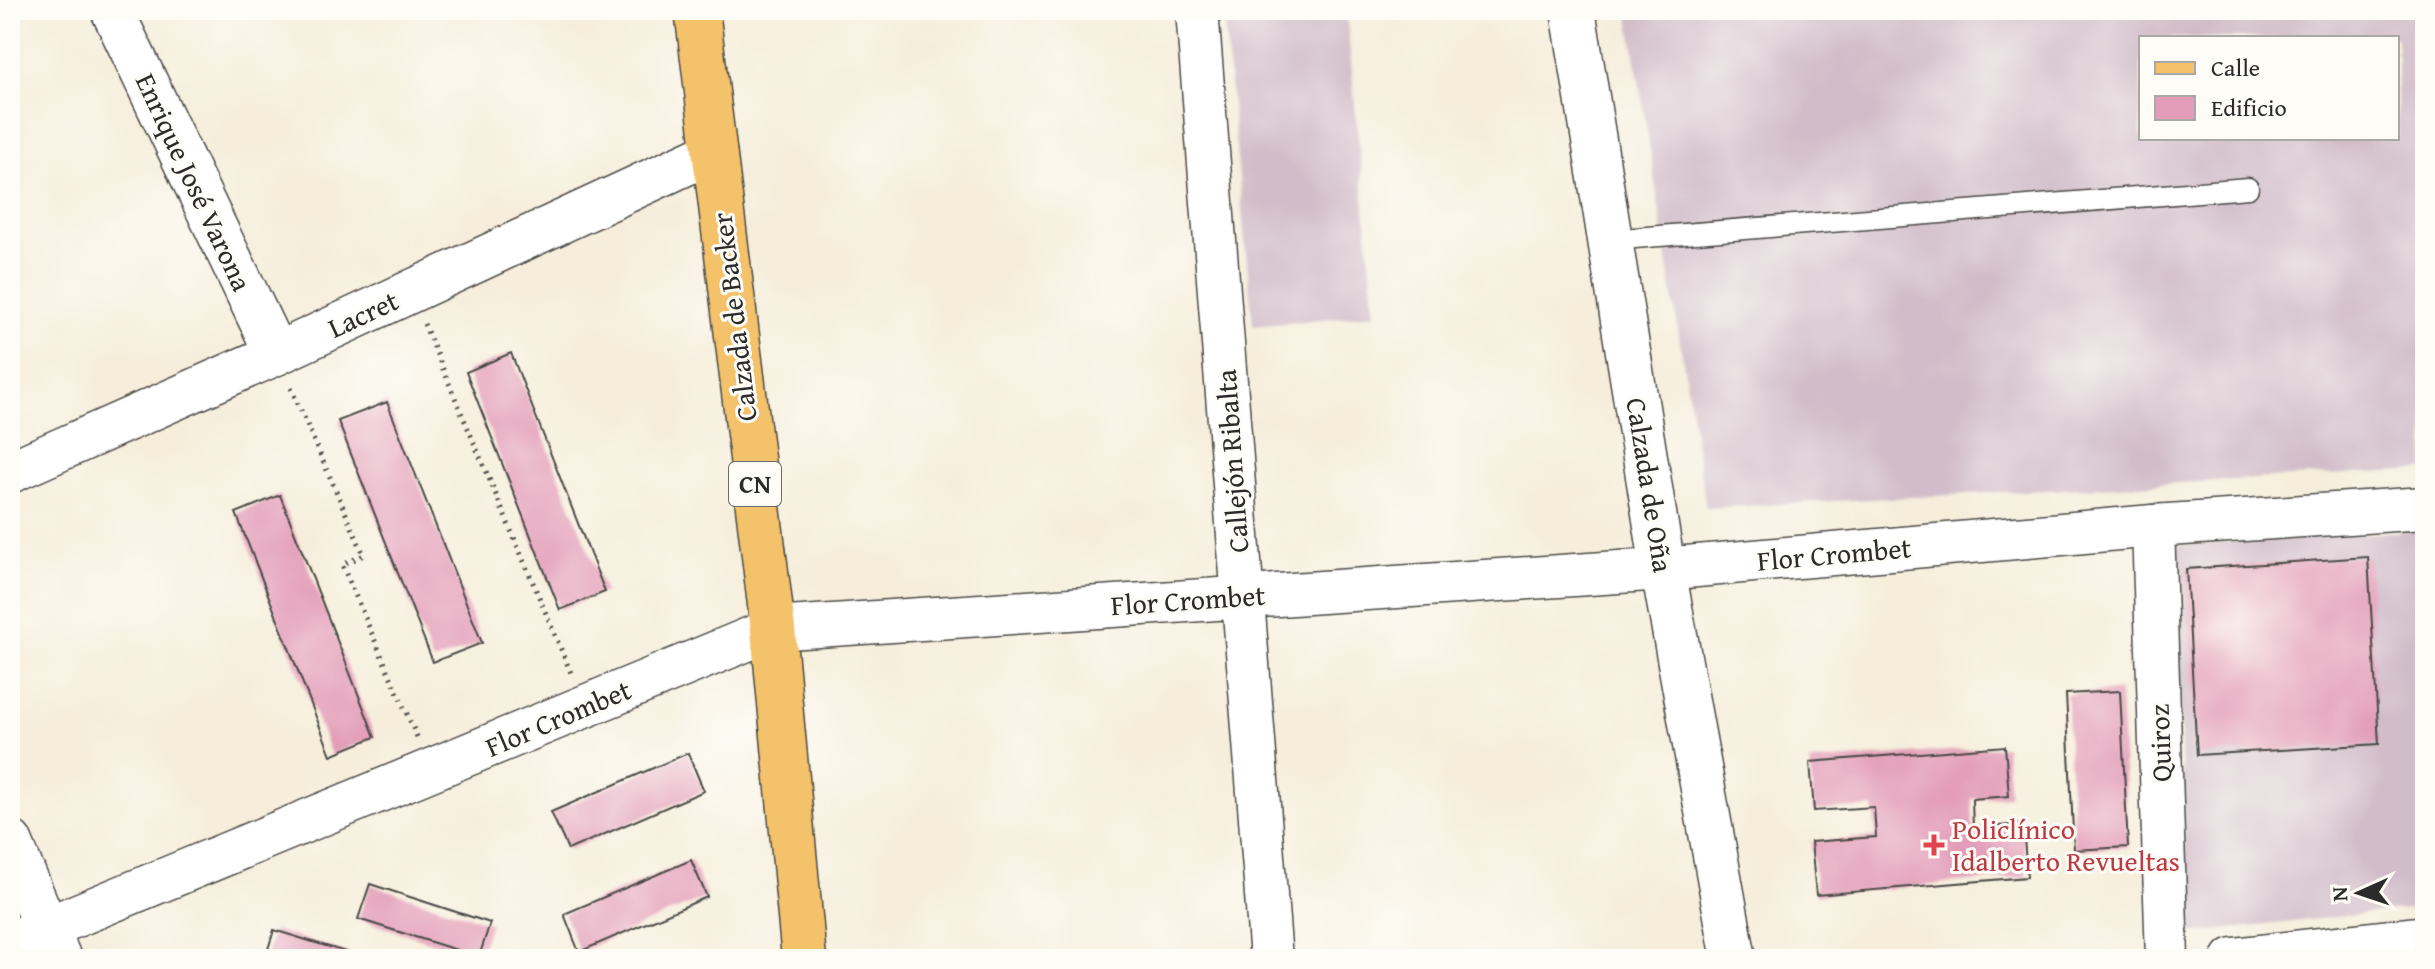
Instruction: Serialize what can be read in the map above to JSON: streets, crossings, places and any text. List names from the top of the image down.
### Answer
{
  "streets": {
    "main road": ["Calzada de Backer", "CN"],
    "street": [
      "Enrique José Varona",
      "Lacret",
      "Callejón Ribalta",
      "Calzada de Oña",
      "Flor Crombet",
      "Quiroz"
    ]
  },
  "crossings": [
    ["Enrique José Varona", "Lacret"],
    ["Lacret", "Calzada de Backer"],
    ["Calzada de Backer", "Flor Crombet"],
    ["Callejón Ribalta", "Flor Crombet"],
    ["Calzada de Oña", "Flor Crombet"],
    ["Flor Crombet", "Quiroz"]
  ],
  "places": {
    "health": ["Policlínico Idalberto Revueltas"]
  },
  "legend": ["Calle", "Edificio"],
  "north": "left"
}
